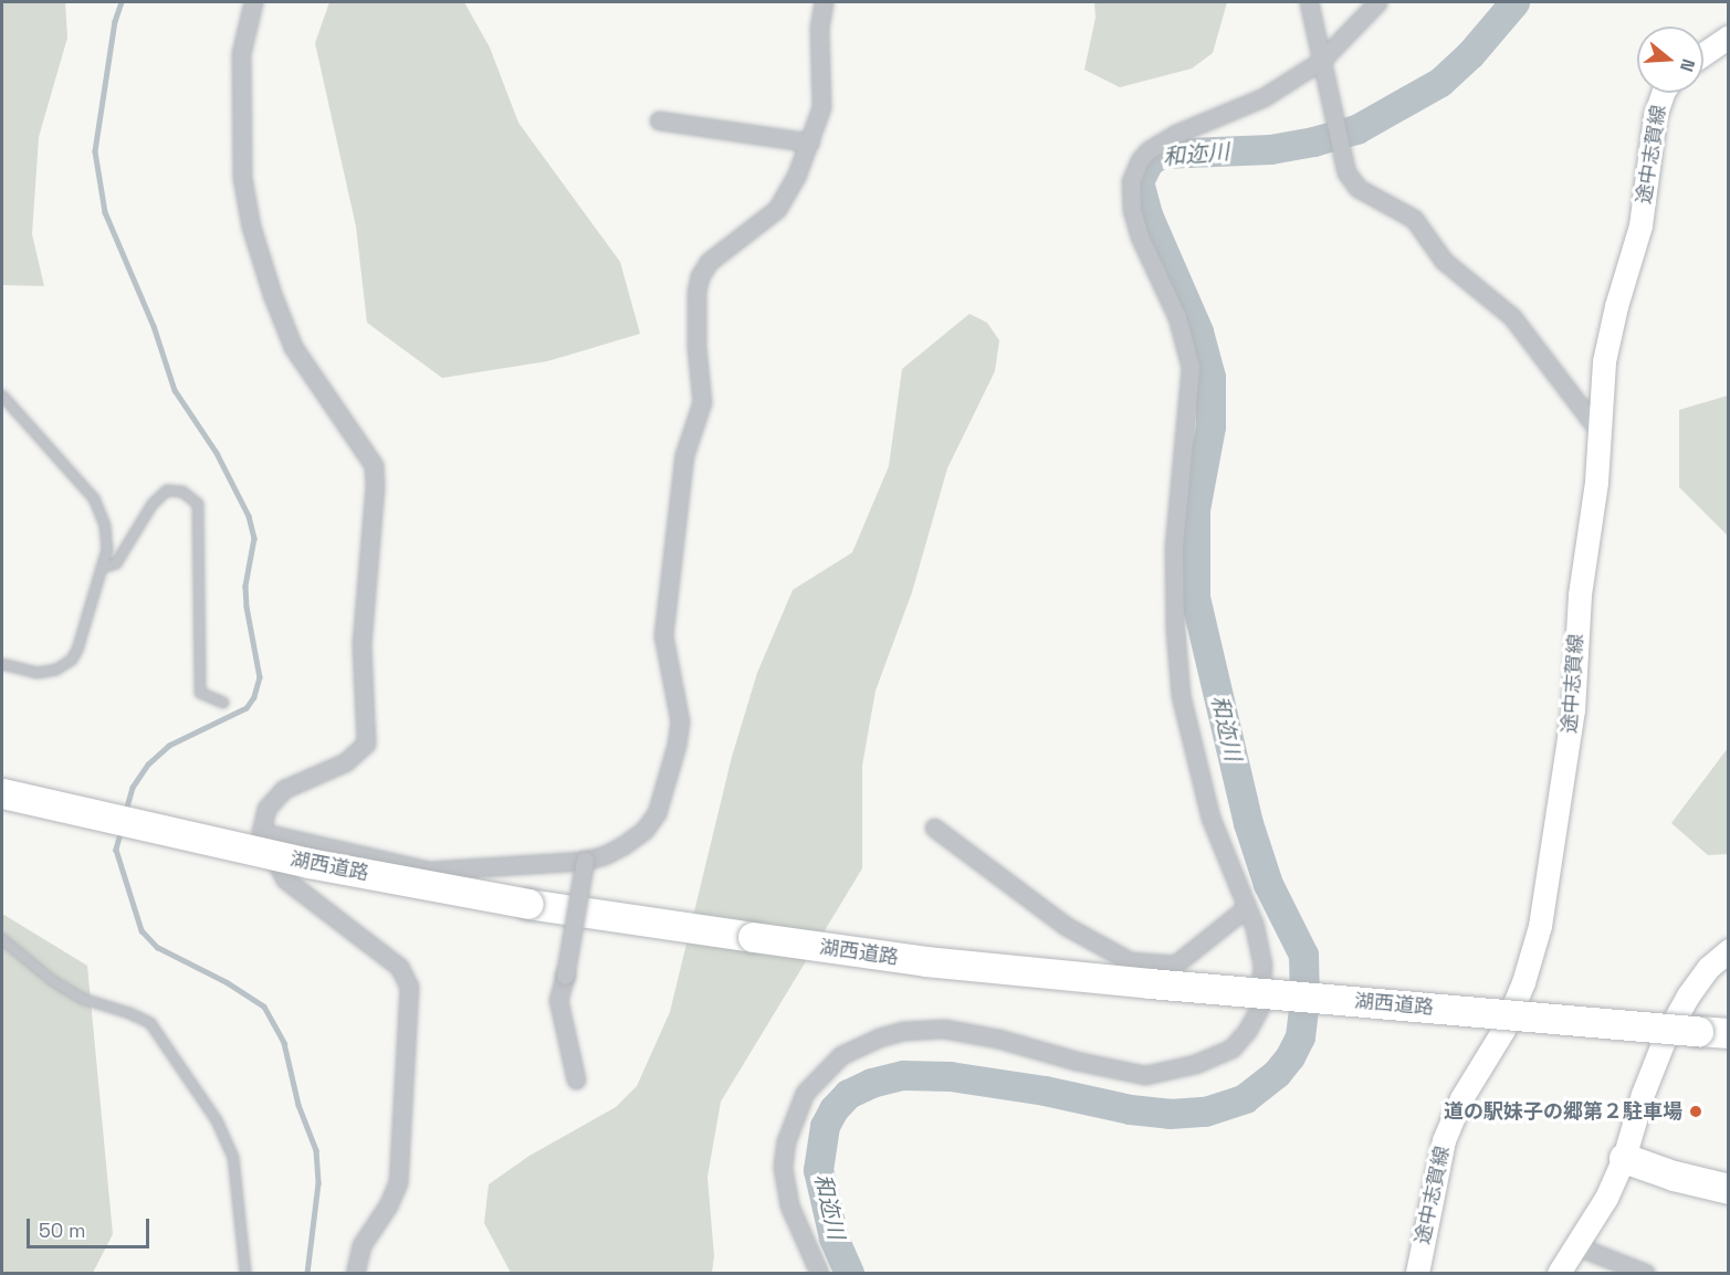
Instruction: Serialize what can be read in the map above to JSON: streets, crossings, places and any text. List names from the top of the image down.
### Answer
{
  "streets": {
    "highway": ["湖西道路"],
    "main road": ["途中志賀線"]
  },
  "water": ["和迩川"],
  "places": ["道の駅妹子の郷第２駐車場"],
  "scale_bar": "50 m",
  "north": "right"
}
